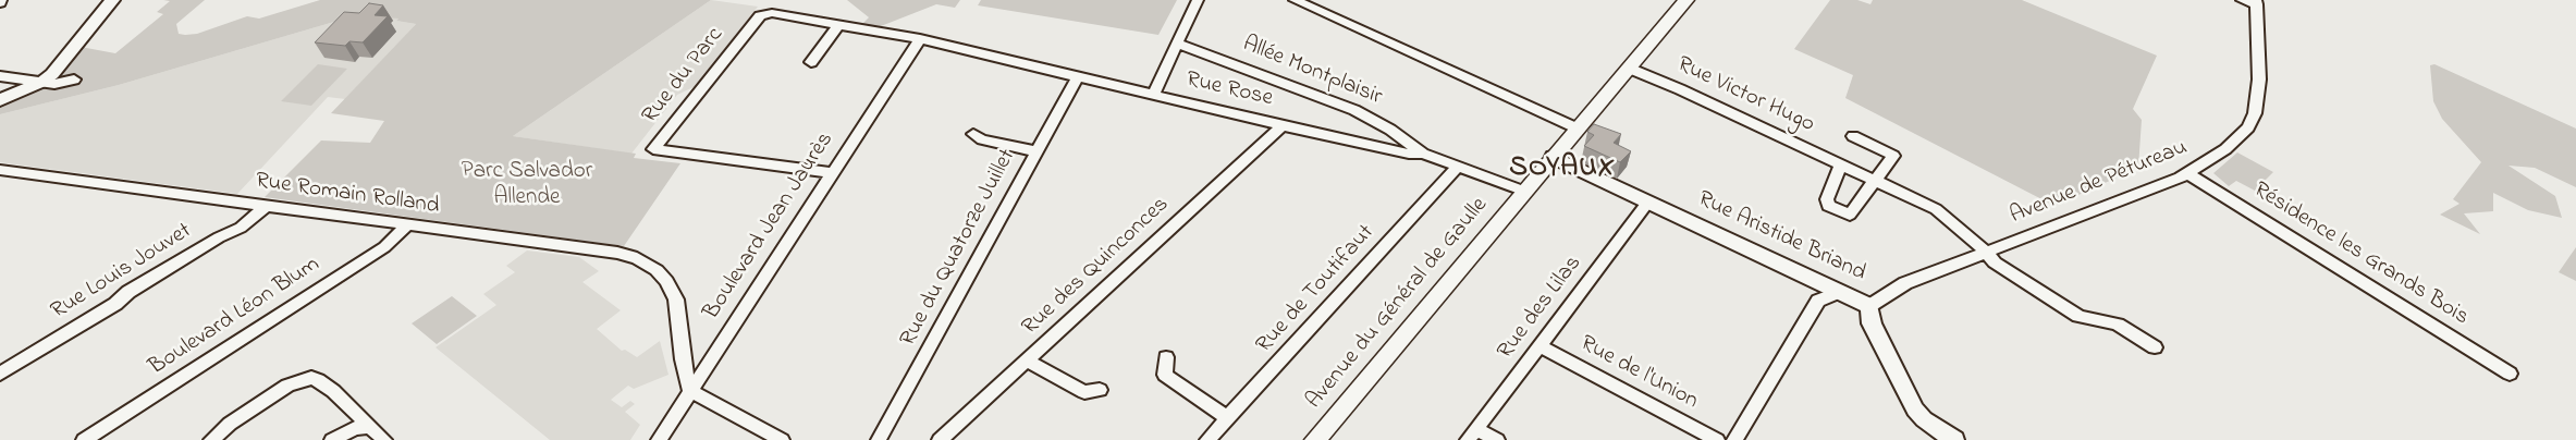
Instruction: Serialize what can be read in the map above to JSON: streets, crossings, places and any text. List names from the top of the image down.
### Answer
{
  "streets": {
    "main road": ["Avenue du Général de Gaulle"],
    "street": [
      "Allée Montplaisir",
      "Rue du Parc",
      "Rue Rose",
      "Rue Victor Hugo",
      "Avenue de Pétureau",
      "Rue Romain Rolland",
      "Boulevard Jean Jaurès",
      "Rue Aristide Briand",
      "Rue du Quatorze Juillet",
      "Résidence les Grands Bois",
      "Rue des Quinconces",
      "Rue Louis Jouvet",
      "Rue de Toutifaut",
      "Rue des Lilas",
      "Boulevard Léon Blum",
      "Rue de l'Union"
    ]
  },
  "crossings": [
    ["Allée Montplaisir", "Rue Rose"],
    ["Rue du Parc", "Rue Rose"],
    ["Rue du Parc", "Boulevard Jean Jaurès"],
    ["Rue Rose", "Boulevard Jean Jaurès"],
    ["Rue Rose", "Rue du Quatorze Juillet"],
    ["Rue Rose", "Rue des Quinconces"],
    ["Rue Rose", "Rue de Toutifaut"],
    ["Rue Rose", "Avenue du Général de Gaulle"],
    ["Rue Victor Hugo", "Avenue de Pétureau"],
    ["Rue Victor Hugo", "Avenue du Général de Gaulle"],
    ["Avenue de Pétureau", "Rue Aristide Briand"],
    ["Avenue de Pétureau", "Résidence les Grands Bois"],
    ["Rue Romain Rolland", "Boulevard Jean Jaurès"],
    ["Rue Romain Rolland", "Rue Louis Jouvet"],
    ["Rue Romain Rolland", "Boulevard Léon Blum"],
    ["Rue Aristide Briand", "Avenue du Général de Gaulle"],
    ["Rue Aristide Briand", "Rue des Lilas"],
    ["Rue des Lilas", "Rue de l'Union"]
  ],
  "districts": ["SOYAUX"],
  "parks": ["Parc Salvador Allende"]
}
